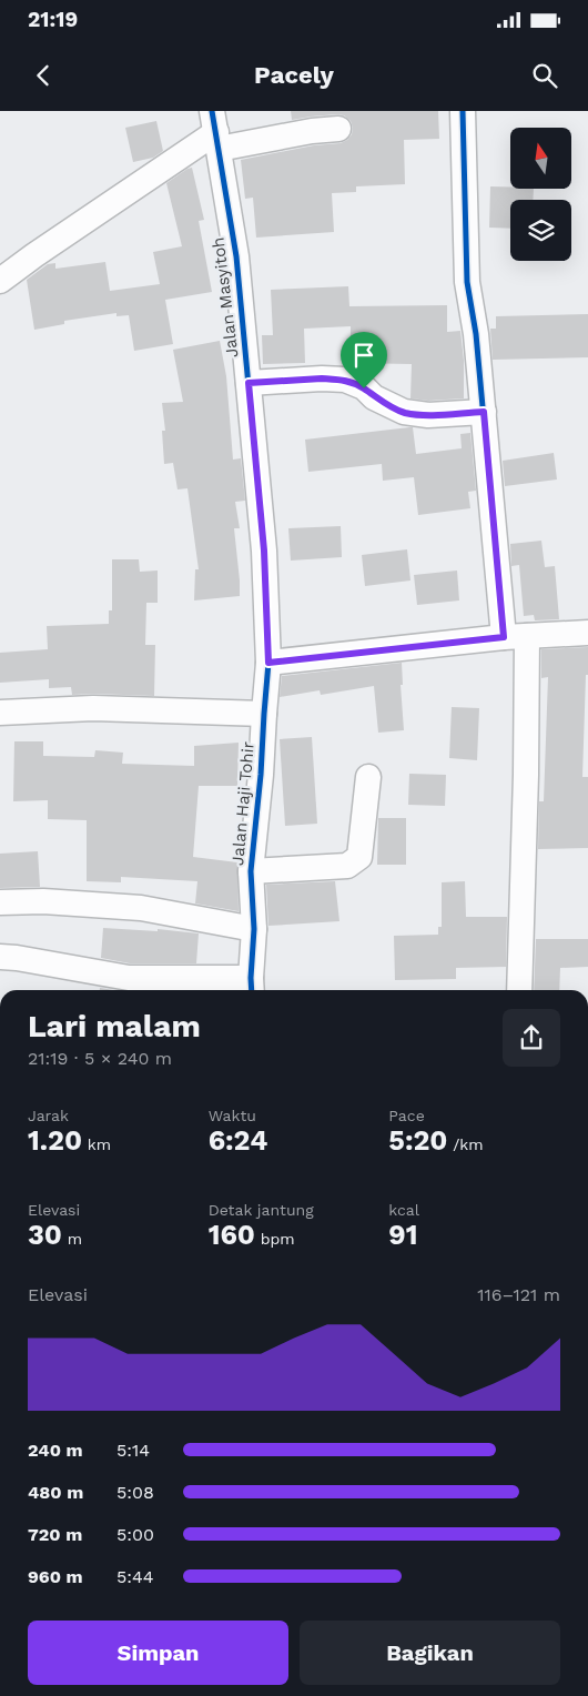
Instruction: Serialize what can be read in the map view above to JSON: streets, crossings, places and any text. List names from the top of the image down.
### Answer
{
  "streets": {
    "street": ["Jalan Masyitoh", "Jalan Haji Tohir"]
  },
  "crossings": [
    ["Jalan Masyitoh", "Jalan Haji Tohir"]
  ],
  "north": "top",
  "page": {
    "status": "21:19",
    "header": "Pacely",
    "heading": ["Lari malam", "21:19 · 5 × 240 m"],
    "stats": [
      ["Jarak", "1.20 km"],
      ["Waktu", "6:24"],
      ["Pace", "5:20 /km"],
      ["Elevasi", "30 m"],
      ["Detak jantung", "160 bpm"],
      ["kcal", "91"]
    ],
    "chart": ["Elevasi", "116–121 m"],
    "list": [
      {
        "name": "240 m",
        "note": "5:14"
      },
      {
        "name": "480 m",
        "note": "5:08"
      },
      {
        "name": "720 m",
        "note": "5:00"
      },
      {
        "name": "960 m",
        "note": "5:44"
      }
    ],
    "buttons": ["Simpan", "Bagikan"]
  }
}
